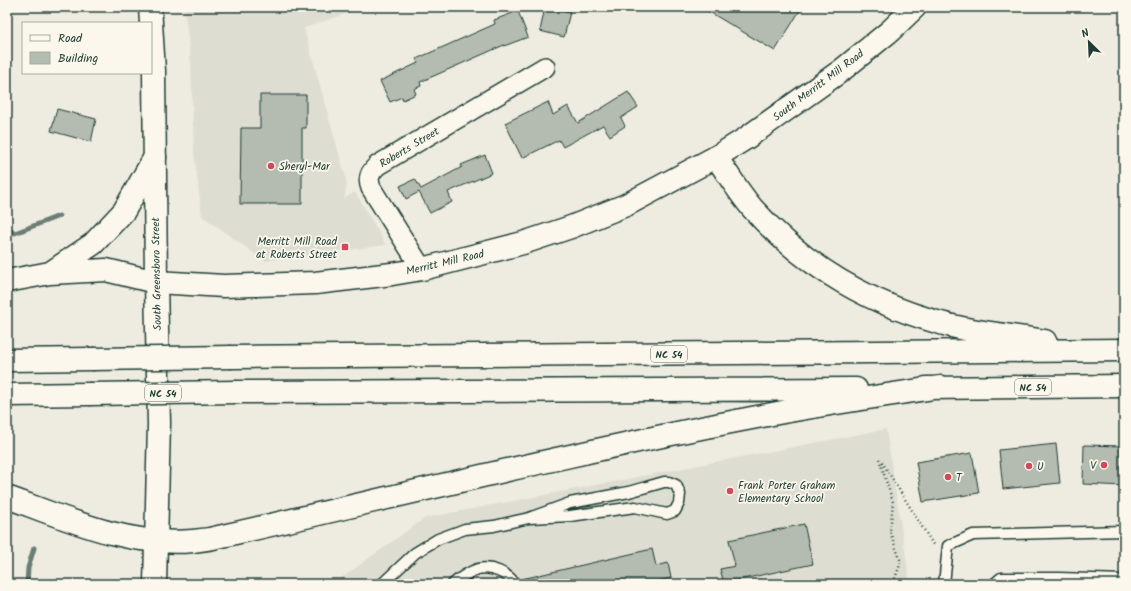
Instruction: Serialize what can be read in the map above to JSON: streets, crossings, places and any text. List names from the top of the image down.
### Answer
{
  "streets": {
    "main road": [
      "South Merritt Mill Road",
      "Merritt Mill Road",
      "South Greensboro Street",
      "NC 54"
    ],
    "street": ["Roberts Street"]
  },
  "crossings": [
    ["South Merritt Mill Road", "Merritt Mill Road"],
    ["Roberts Street", "Merritt Mill Road"],
    ["Merritt Mill Road", "South Greensboro Street"]
  ],
  "places": {
    "other": [
      "Sheryl-Mar",
      "V",
      "U",
      "T",
      "Frank Porter Graham Elementary School"
    ],
    "transit": ["Merritt Mill Road at Roberts Street"]
  },
  "legend": ["Road", "Building"],
  "north": "top left"
}
